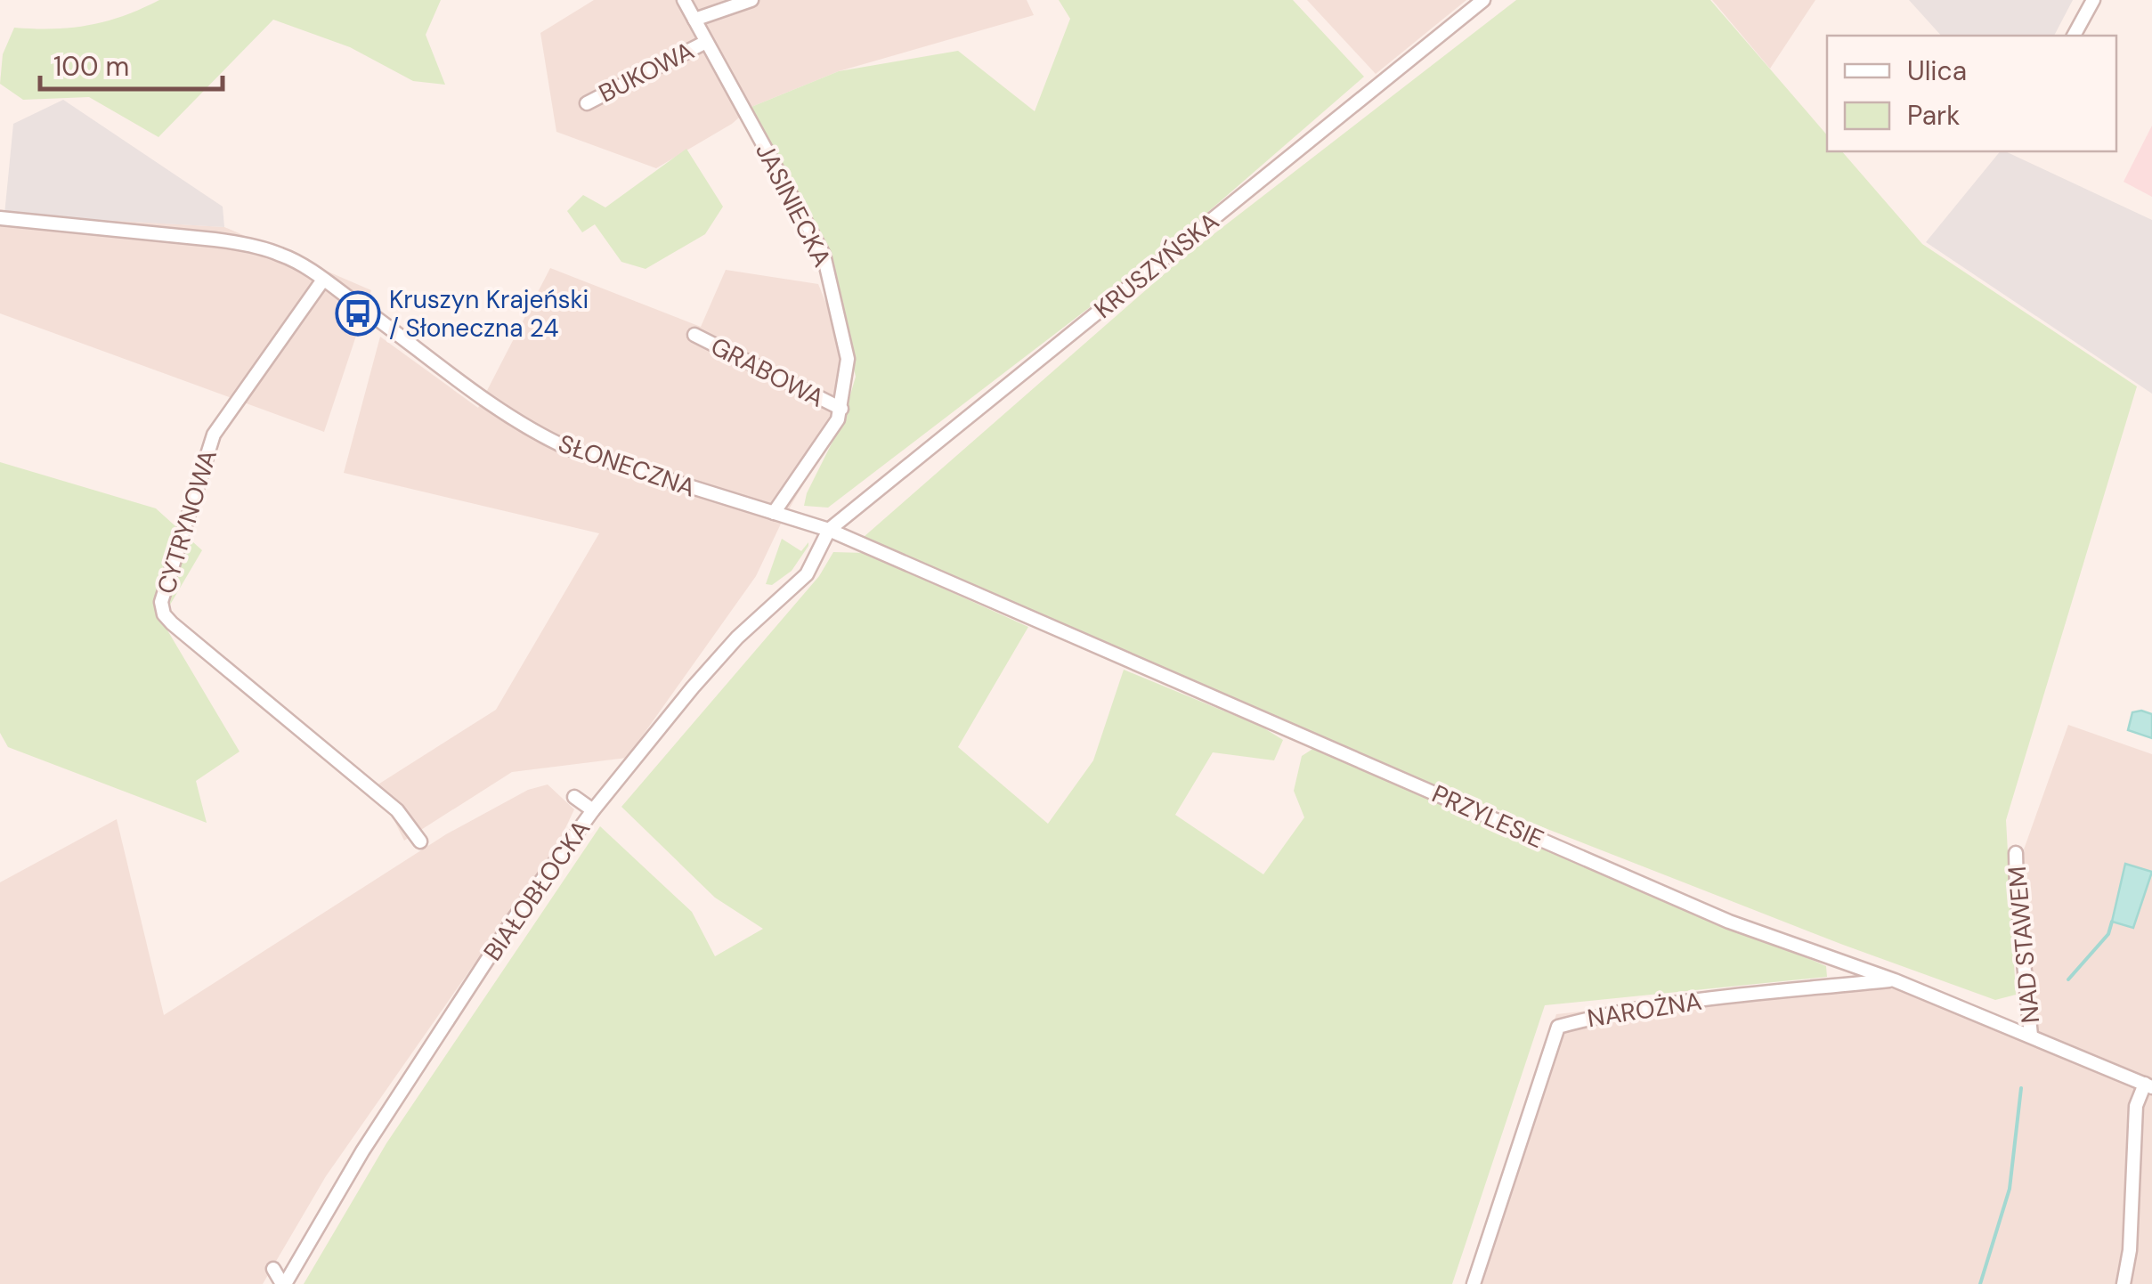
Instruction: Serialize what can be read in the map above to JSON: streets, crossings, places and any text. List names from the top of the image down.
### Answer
{
  "streets": {
    "street": [
      "BUKOWA",
      "JASINIECKA",
      "KRUSZYŃSKA",
      "GRABOWA",
      "SŁONECZNA",
      "CYTRYNOWA",
      "PRZYLESIE",
      "BIAŁOBŁOCKA",
      "NAD STAWEM",
      "NAROŻNA"
    ]
  },
  "crossings": [
    ["BUKOWA", "JASINIECKA"],
    ["JASINIECKA", "GRABOWA"],
    ["JASINIECKA", "SŁONECZNA"],
    ["KRUSZYŃSKA", "SŁONECZNA"],
    ["KRUSZYŃSKA", "PRZYLESIE"],
    ["KRUSZYŃSKA", "BIAŁOBŁOCKA"],
    ["SŁONECZNA", "CYTRYNOWA"],
    ["SŁONECZNA", "PRZYLESIE"],
    ["SŁONECZNA", "BIAŁOBŁOCKA"],
    ["PRZYLESIE", "BIAŁOBŁOCKA"],
    ["PRZYLESIE", "NAD STAWEM"],
    ["PRZYLESIE", "NAROŻNA"]
  ],
  "places": {
    "bus stop": ["Kruszyn Krajeński / Słoneczna 24"]
  },
  "legend": ["Ulica", "Park"],
  "scale_bar": "100 m"
}
